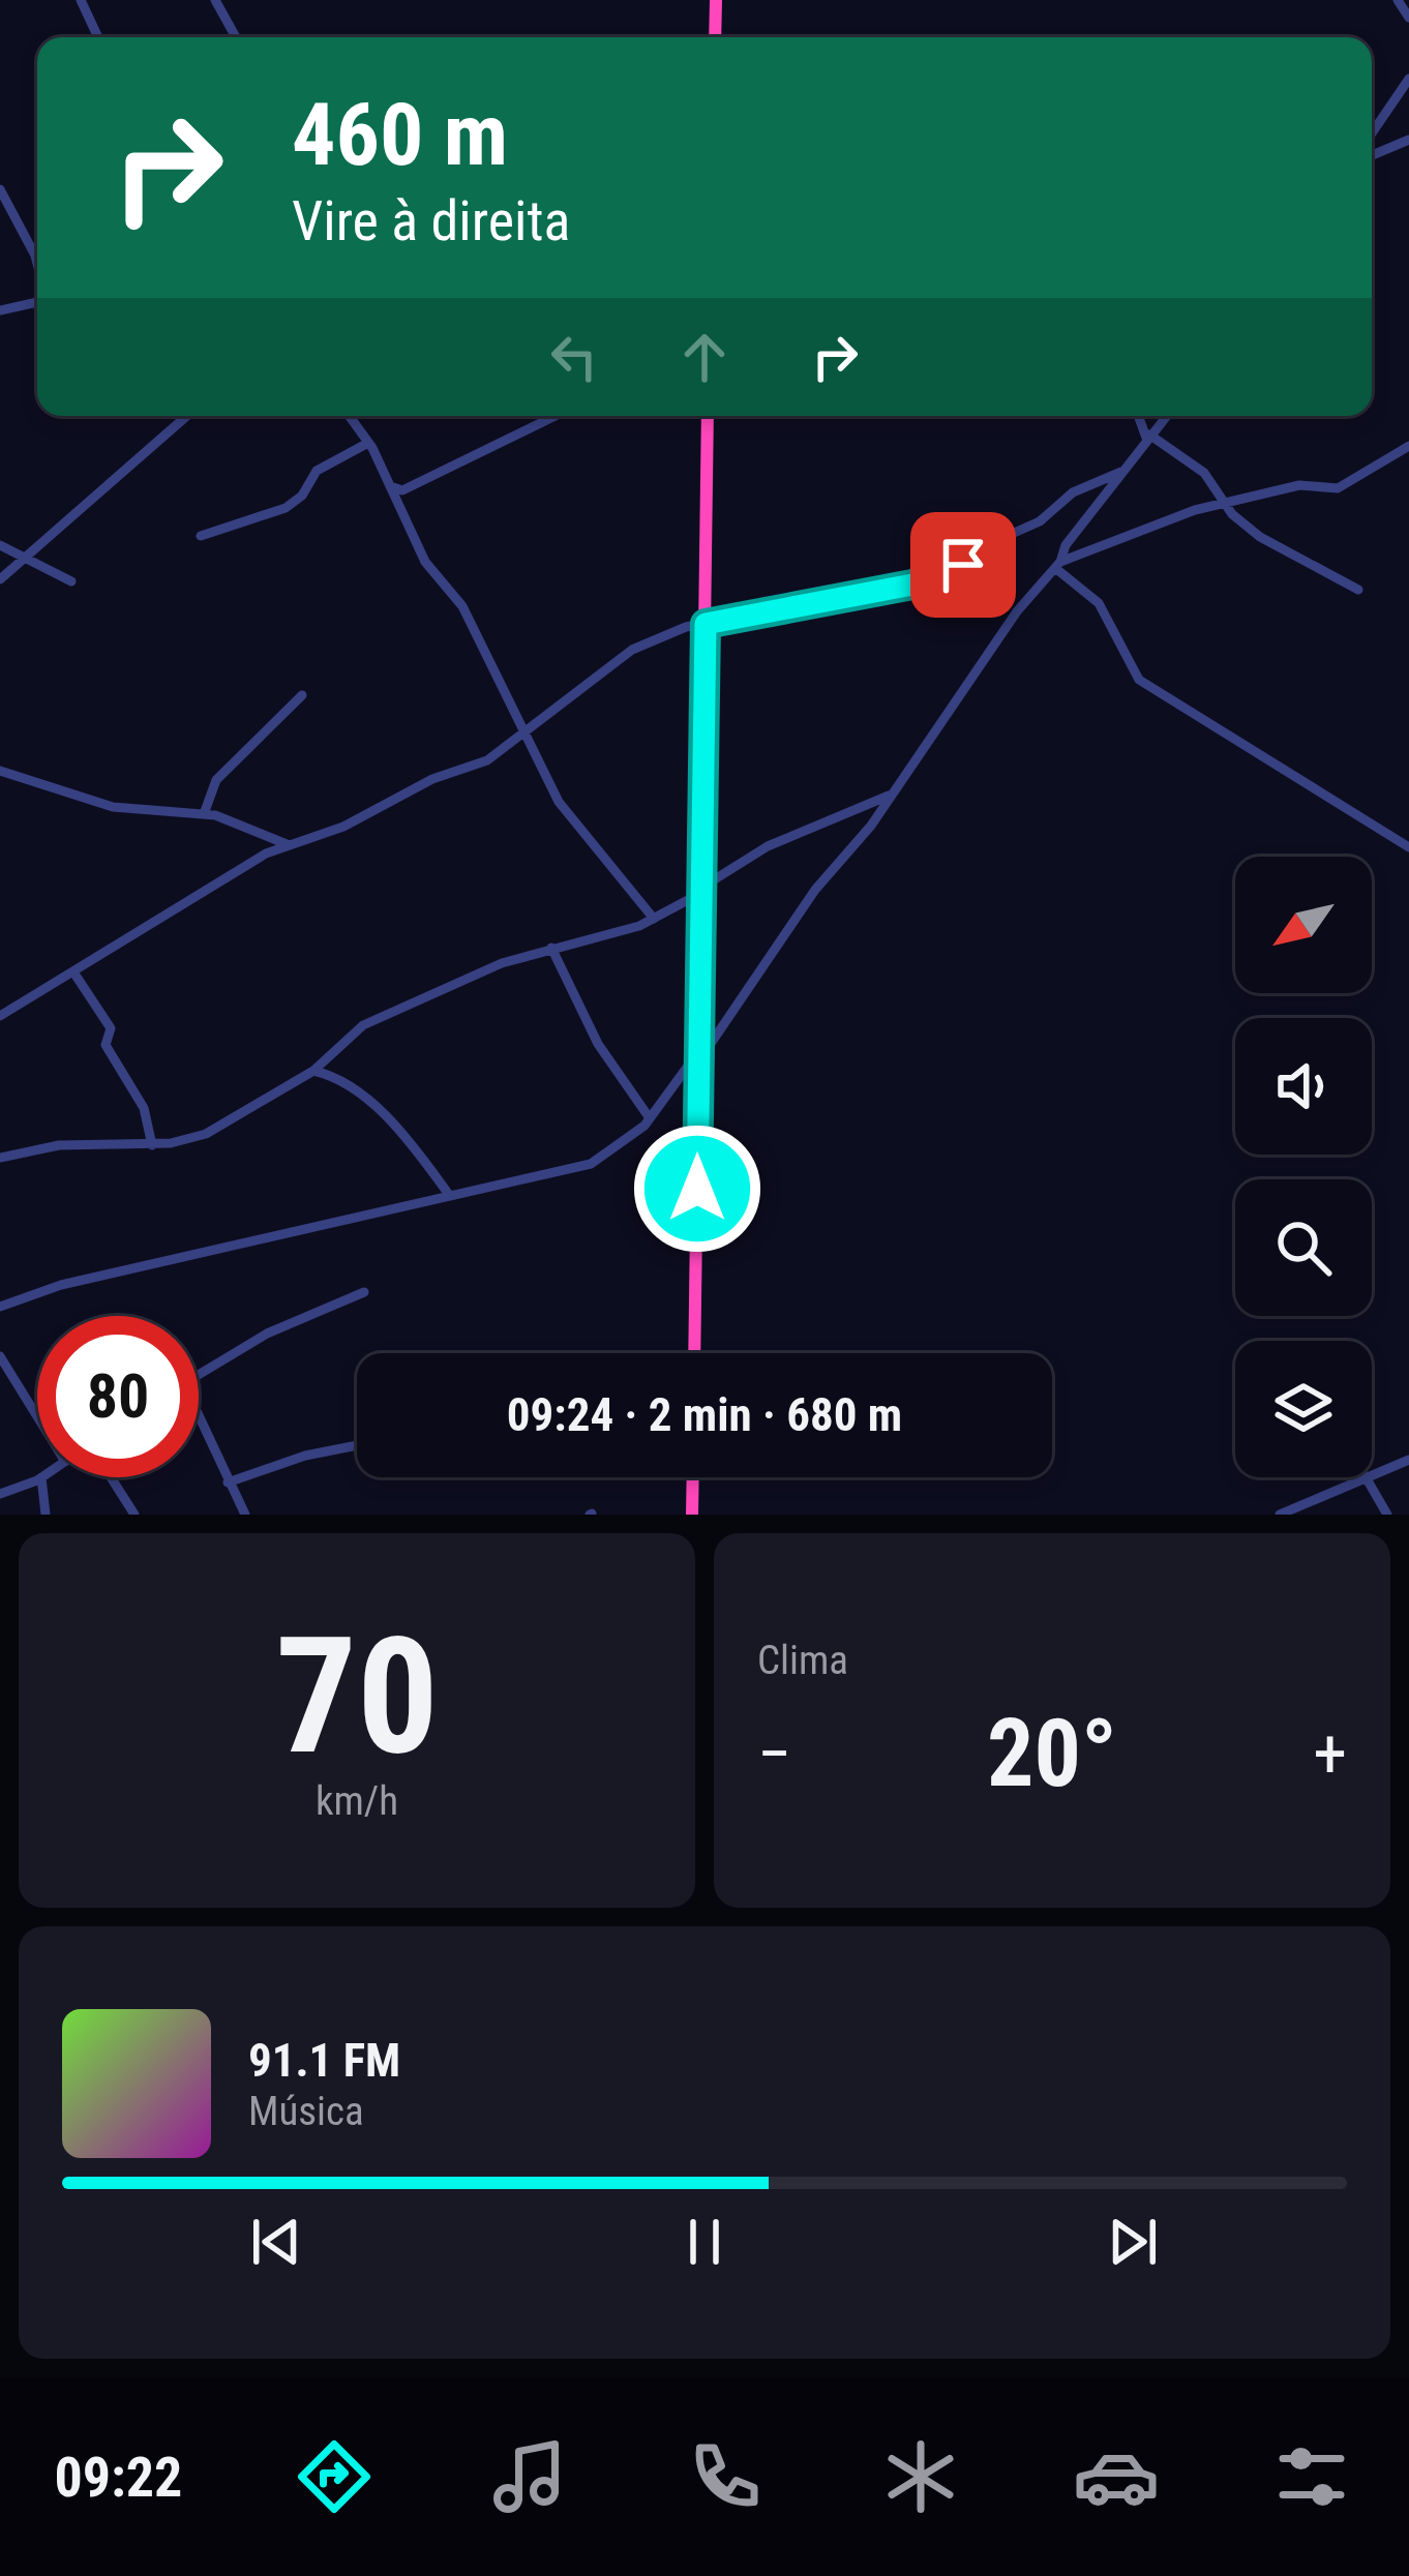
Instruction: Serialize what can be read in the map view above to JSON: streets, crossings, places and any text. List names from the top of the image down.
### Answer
{
  "north": "bottom left",
  "page": {
    "turn": ["460 m", "Vire à direita"],
    "limit": "80",
    "trip": "09:24 · 2 min · 680 m",
    "tile": [
      ["70", "km/h"],
      "Clima"
    ],
    "heat": ["−", "20°", "+"],
    "song": ["91.1 FM", "Música"],
    "tabs": "09:22"
  }
}
